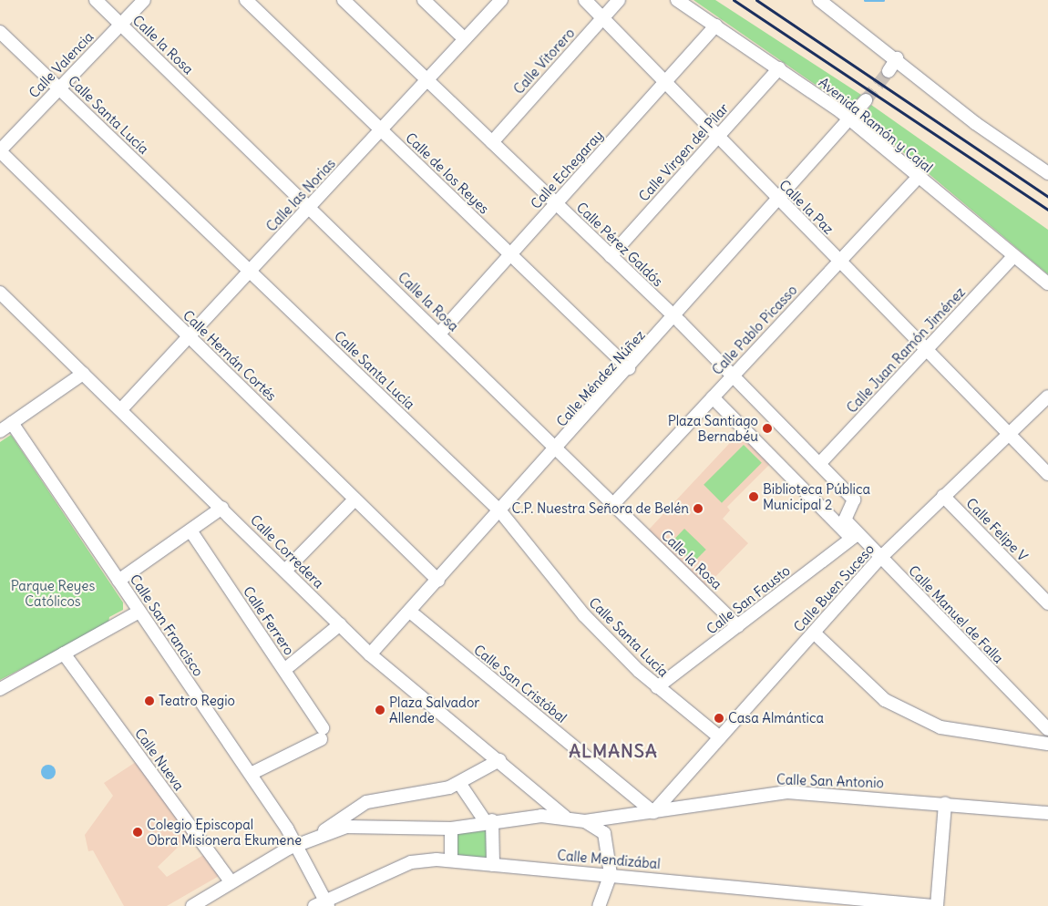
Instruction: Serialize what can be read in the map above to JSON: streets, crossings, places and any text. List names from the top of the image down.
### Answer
{
  "streets": {
    "street": [
      "Calle la Rosa",
      "Calle Vitorero",
      "Calle Valencia",
      "Calle Santa Lucía",
      "Avenida Ramón y Cajal",
      "Calle Virgen del Pilar",
      "Calle Echegaray",
      "Calle de los Reyes",
      "Calle las Norias",
      "Calle la Paz",
      "Calle Pérez Galdós",
      "Calle Pablo Picasso",
      "Calle Juan Ramón Jiménez",
      "Calle Hernán Cortés",
      "Calle Méndez Núñez",
      "Calle Felipe V",
      "Calle Corredera",
      "Calle Buen Suceso",
      "Calle San Fausto",
      "Calle Manuel de Falla",
      "Calle Ferrero",
      "Calle San Francisco",
      "Calle San Cristóbal",
      "Calle Nueva",
      "Calle San Antonio",
      "Calle Mendizábal"
    ]
  },
  "crossings": [
    ["Calle la Rosa", "Calle Valencia"],
    ["Calle la Rosa", "Calle Echegaray"],
    ["Calle la Rosa", "Calle las Norias"],
    ["Calle la Rosa", "Calle Pablo Picasso"],
    ["Calle la Rosa", "Calle Méndez Núñez"],
    ["Calle la Rosa", "Calle San Fausto"],
    ["Calle Vitorero", "Calle la Paz"],
    ["Calle Vitorero", "Calle Pérez Galdós"],
    ["Calle Valencia", "Calle Santa Lucía"],
    ["Calle Valencia", "Calle Hernán Cortés"],
    ["Calle Santa Lucía", "Calle las Norias"],
    ["Calle Santa Lucía", "Calle Méndez Núñez"],
    ["Calle Santa Lucía", "Calle Buen Suceso"],
    ["Calle Santa Lucía", "Calle San Fausto"],
    ["Avenida Ramón y Cajal", "Calle Virgen del Pilar"],
    ["Avenida Ramón y Cajal", "Calle Echegaray"],
    ["Avenida Ramón y Cajal", "Calle Pablo Picasso"],
    ["Avenida Ramón y Cajal", "Calle Juan Ramón Jiménez"],
    ["Avenida Ramón y Cajal", "Calle Méndez Núñez"],
    ["Calle Virgen del Pilar", "Calle la Paz"],
    ["Calle Virgen del Pilar", "Calle Pérez Galdós"],
    ["Calle Echegaray", "Calle de los Reyes"],
    ["Calle Echegaray", "Calle la Paz"],
    ["Calle Echegaray", "Calle Pérez Galdós"],
    ["Calle de los Reyes", "Calle las Norias"],
    ["Calle de los Reyes", "Calle Méndez Núñez"],
    ["Calle las Norias", "Calle Pérez Galdós"],
    ["Calle las Norias", "Calle Hernán Cortés"],
    ["Calle las Norias", "Calle Corredera"],
    ["Calle la Paz", "Calle Pablo Picasso"],
    ["Calle la Paz", "Calle Juan Ramón Jiménez"],
    ["Calle la Paz", "Calle Méndez Núñez"],
    ["Calle la Paz", "Calle Buen Suceso"],
    ["Calle Pérez Galdós", "Calle Pablo Picasso"],
    ["Calle Pérez Galdós", "Calle Juan Ramón Jiménez"],
    ["Calle Pérez Galdós", "Calle Méndez Núñez"],
    ["Calle Pérez Galdós", "Calle Manuel de Falla"],
    ["Calle Hernán Cortés", "Calle Méndez Núñez"],
    ["Calle Méndez Núñez", "Calle Corredera"],
    ["Calle Méndez Núñez", "Calle San Cristóbal"],
    ["Calle Felipe V", "Calle Buen Suceso"],
    ["Calle Buen Suceso", "Calle Manuel de Falla"],
    ["Calle Buen Suceso", "Calle San Cristóbal"],
    ["Calle Buen Suceso", "Calle San Antonio"],
    ["Calle San Fausto", "Calle Manuel de Falla"],
    ["Calle Ferrero", "Calle San Francisco"],
    ["Calle San Francisco", "Calle Mendizábal"],
    ["Calle San Cristóbal", "Calle San Antonio"]
  ],
  "districts": ["ALMANSA"],
  "parks": ["Parque Reyes Católicos"],
  "places": [
    "Plaza Santiago Bernabéu",
    "Biblioteca Pública Municipal 2",
    "C.P. Nuestra Señora de Belén",
    "Teatro Regio",
    "Plaza Salvador Allende",
    "Casa Almántica",
    "Colegio Episcopal Obra Misionera Ekumene"
  ]
}
